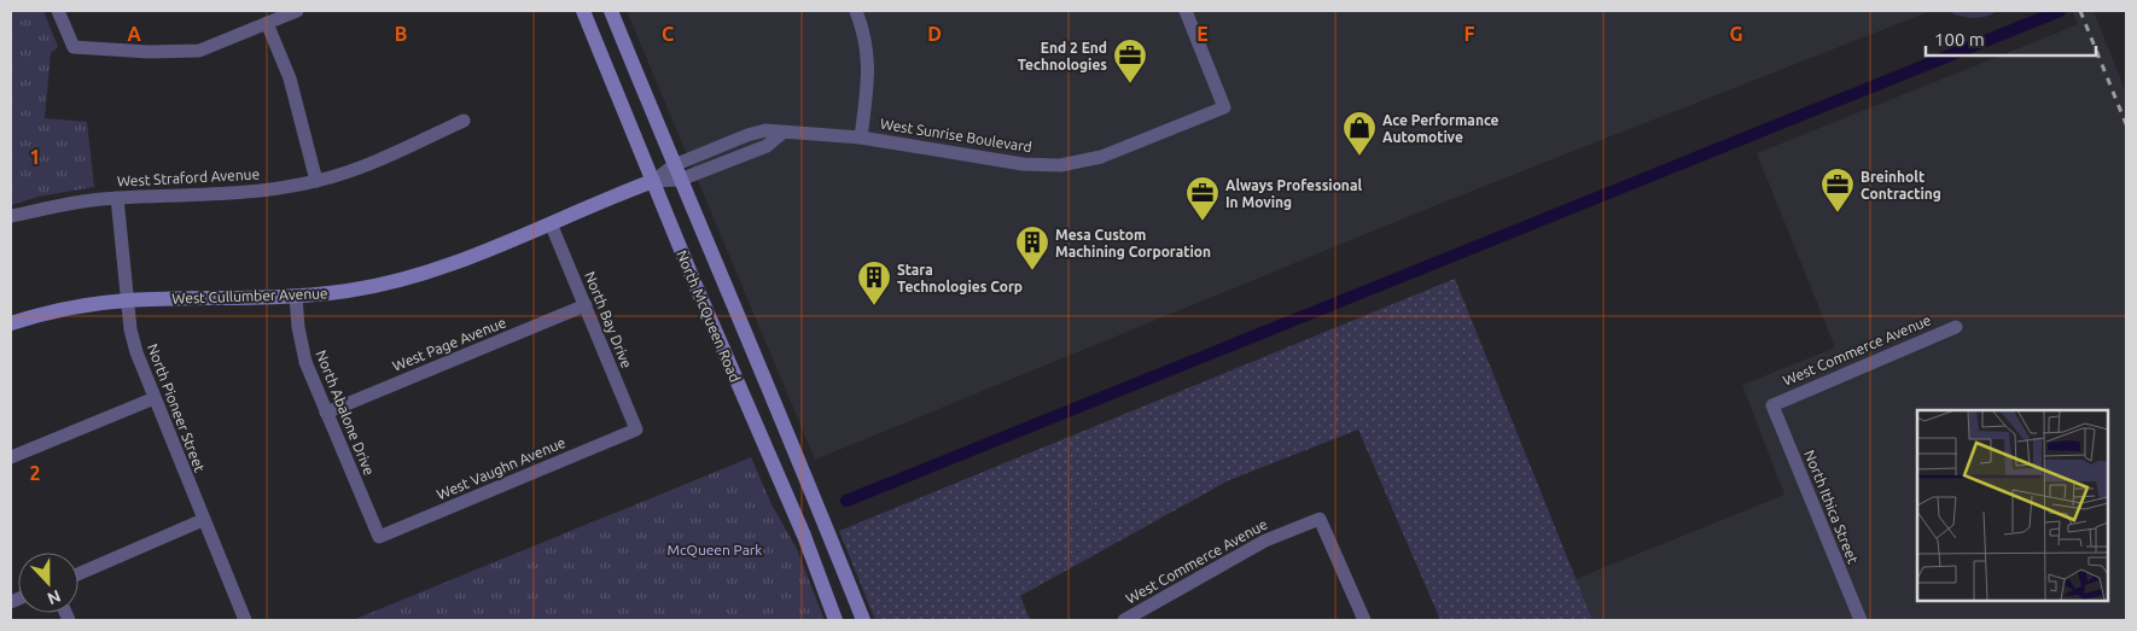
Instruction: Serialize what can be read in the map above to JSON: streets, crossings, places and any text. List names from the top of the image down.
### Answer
{
  "streets": {
    "main road": ["West Cullumber Avenue", "North McQueen Road"],
    "street": [
      "West Sunrise Boulevard",
      "West Straford Avenue",
      "North Bay Drive",
      "West Page Avenue",
      "West Commerce Avenue",
      "North Pioneer Street",
      "North Abalone Drive",
      "West Vaughn Avenue",
      "North Ithica Street"
    ]
  },
  "crossings": [
    ["West Sunrise Boulevard", "West Cullumber Avenue"],
    ["West Sunrise Boulevard", "North McQueen Road"],
    ["West Straford Avenue", "North Pioneer Street"],
    ["West Cullumber Avenue", "North McQueen Road"],
    ["West Cullumber Avenue", "North Bay Drive"],
    ["West Cullumber Avenue", "North Pioneer Street"],
    ["West Cullumber Avenue", "North Abalone Drive"],
    ["North Bay Drive", "West Page Avenue"],
    ["North Bay Drive", "West Vaughn Avenue"],
    ["West Page Avenue", "North Abalone Drive"],
    ["West Commerce Avenue", "North Ithica Street"],
    ["North Abalone Drive", "West Vaughn Avenue"]
  ],
  "parks": ["McQueen Park"],
  "places": {
    "office": ["End 2 End Technologies", "Breinholt Contracting", "Always Professional In Moving"],
    "shop": ["Ace Performance Automotive"],
    "building": ["Mesa Custom Machining Corporation", "Stara Technologies Corp"]
  },
  "scale_bar": "100 m",
  "north": "bottom",
  "grid": {
    "columns": [
      "A",
      "B",
      "C",
      "D",
      "E",
      "F",
      "G"
    ],
    "rows": ["1", "2"]
  }
}
